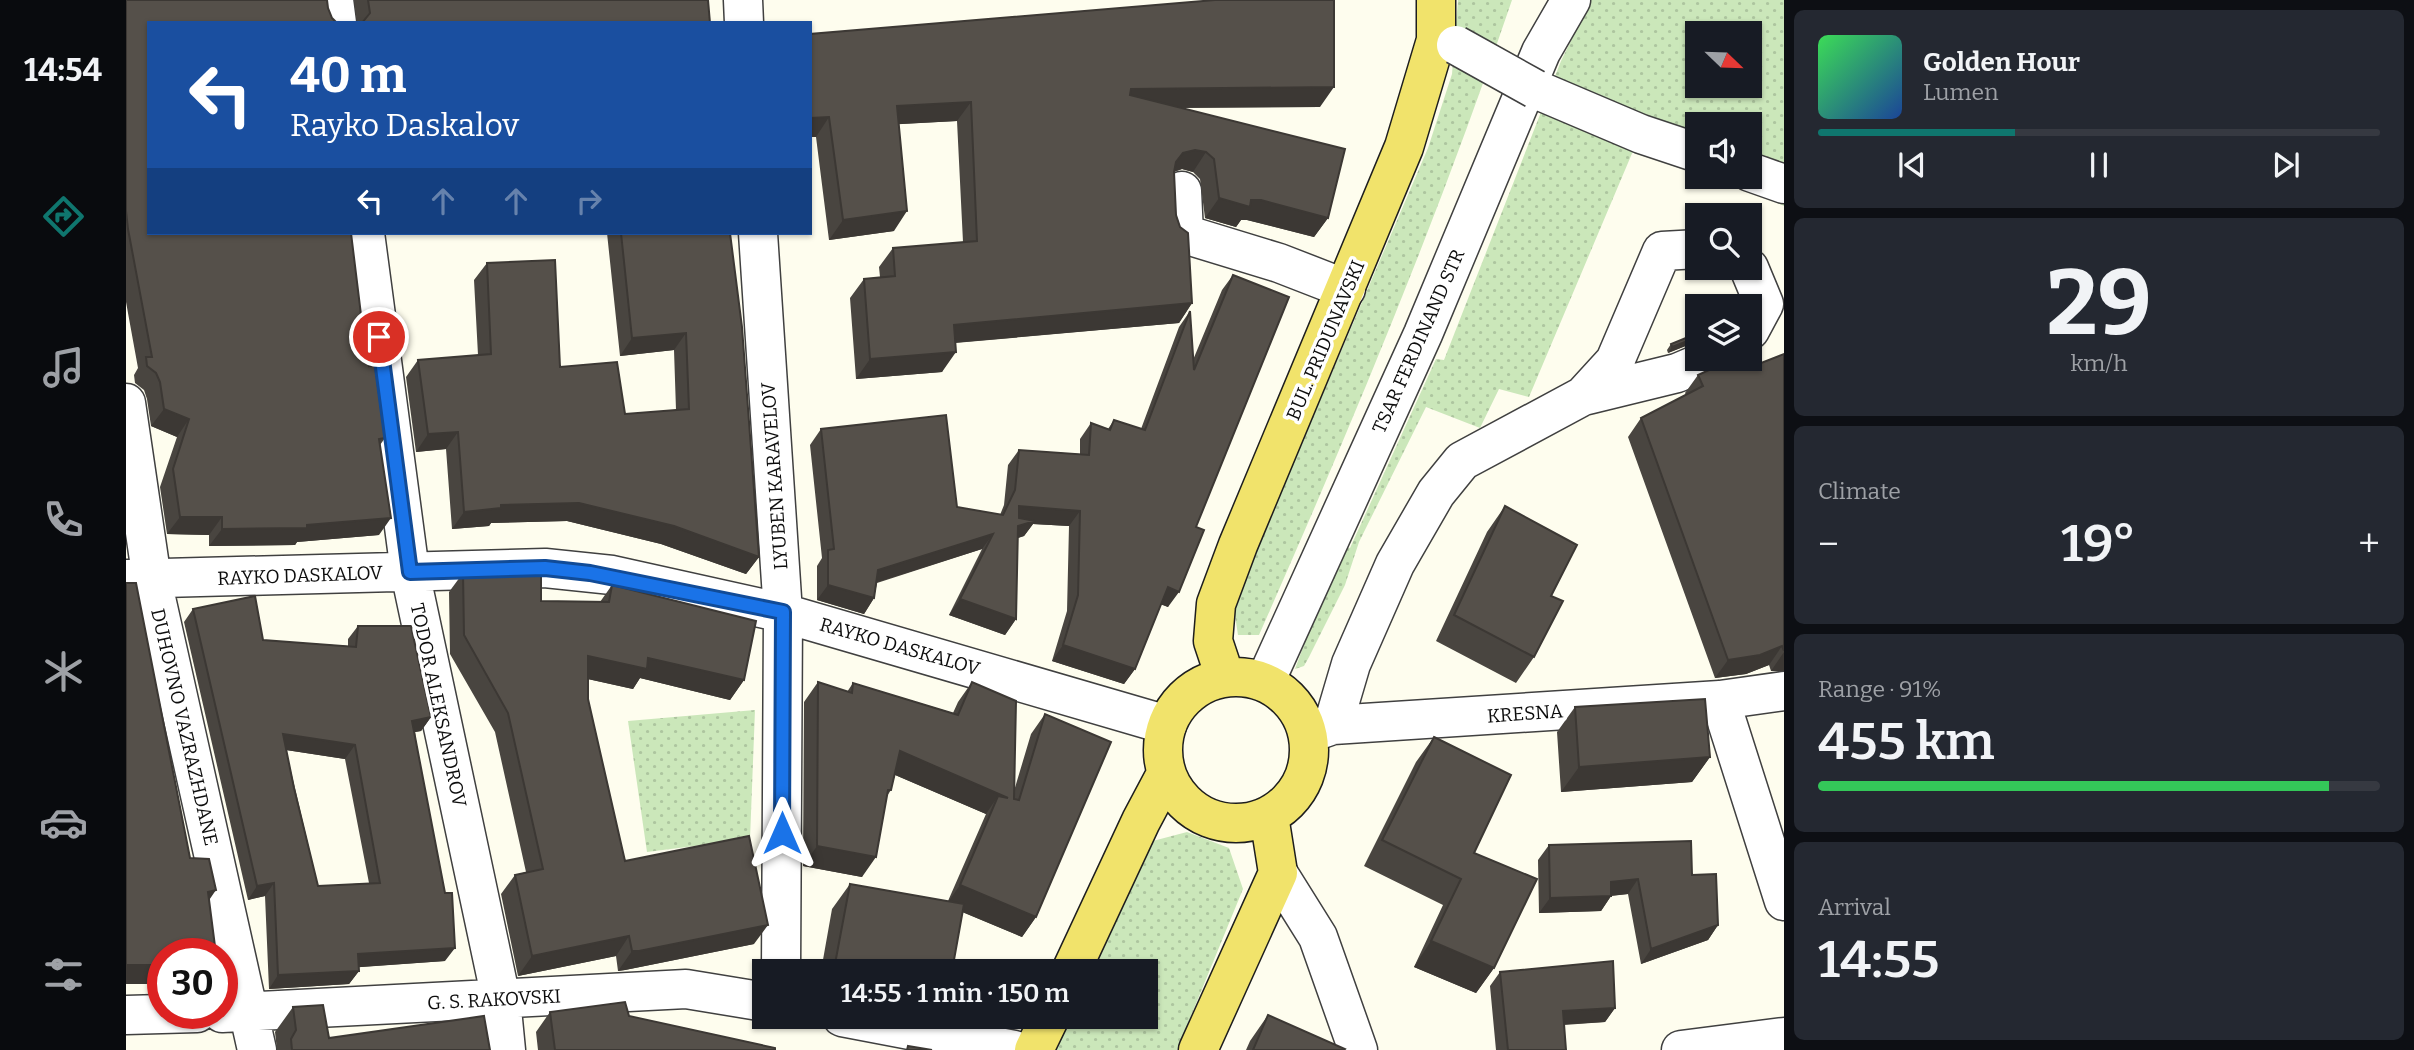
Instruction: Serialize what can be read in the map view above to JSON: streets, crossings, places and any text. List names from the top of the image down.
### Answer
{
  "streets": {
    "main road": ["BUL. PRIDUNAVSKI"],
    "street": [
      "TSAR FERDINAND STR",
      "LYUBEN KARAVELOV",
      "RAYKO DASKALOV",
      "TODOR ALEKSANDROV",
      "KRESNA",
      "DUHOVNO VAZRAZHDANE",
      "G. S. RAKOVSKI"
    ]
  },
  "crossings": [
    ["BUL. PRIDUNAVSKI", "TSAR FERDINAND STR"],
    ["BUL. PRIDUNAVSKI", "RAYKO DASKALOV"],
    ["BUL. PRIDUNAVSKI", "KRESNA"],
    ["TSAR FERDINAND STR", "RAYKO DASKALOV"],
    ["TSAR FERDINAND STR", "KRESNA"],
    ["LYUBEN KARAVELOV", "RAYKO DASKALOV"],
    ["RAYKO DASKALOV", "TODOR ALEKSANDROV"],
    ["RAYKO DASKALOV", "KRESNA"],
    ["RAYKO DASKALOV", "DUHOVNO VAZRAZHDANE"],
    ["TODOR ALEKSANDROV", "G. S. RAKOVSKI"]
  ],
  "north": "bottom right",
  "page": {
    "tabs": "14:54",
    "turn": ["40 m", "Rayko Daskalov"],
    "song": ["Golden Hour", "Lumen"],
    "tile": [
      ["29", "km/h"],
      "Climate",
      ["Range · 91%", "455 km"],
      ["Arrival", "14:55"]
    ],
    "heat": ["−", "19°", "+"],
    "limit": "30",
    "trip": "14:55 · 1 min · 150 m"
  }
}
